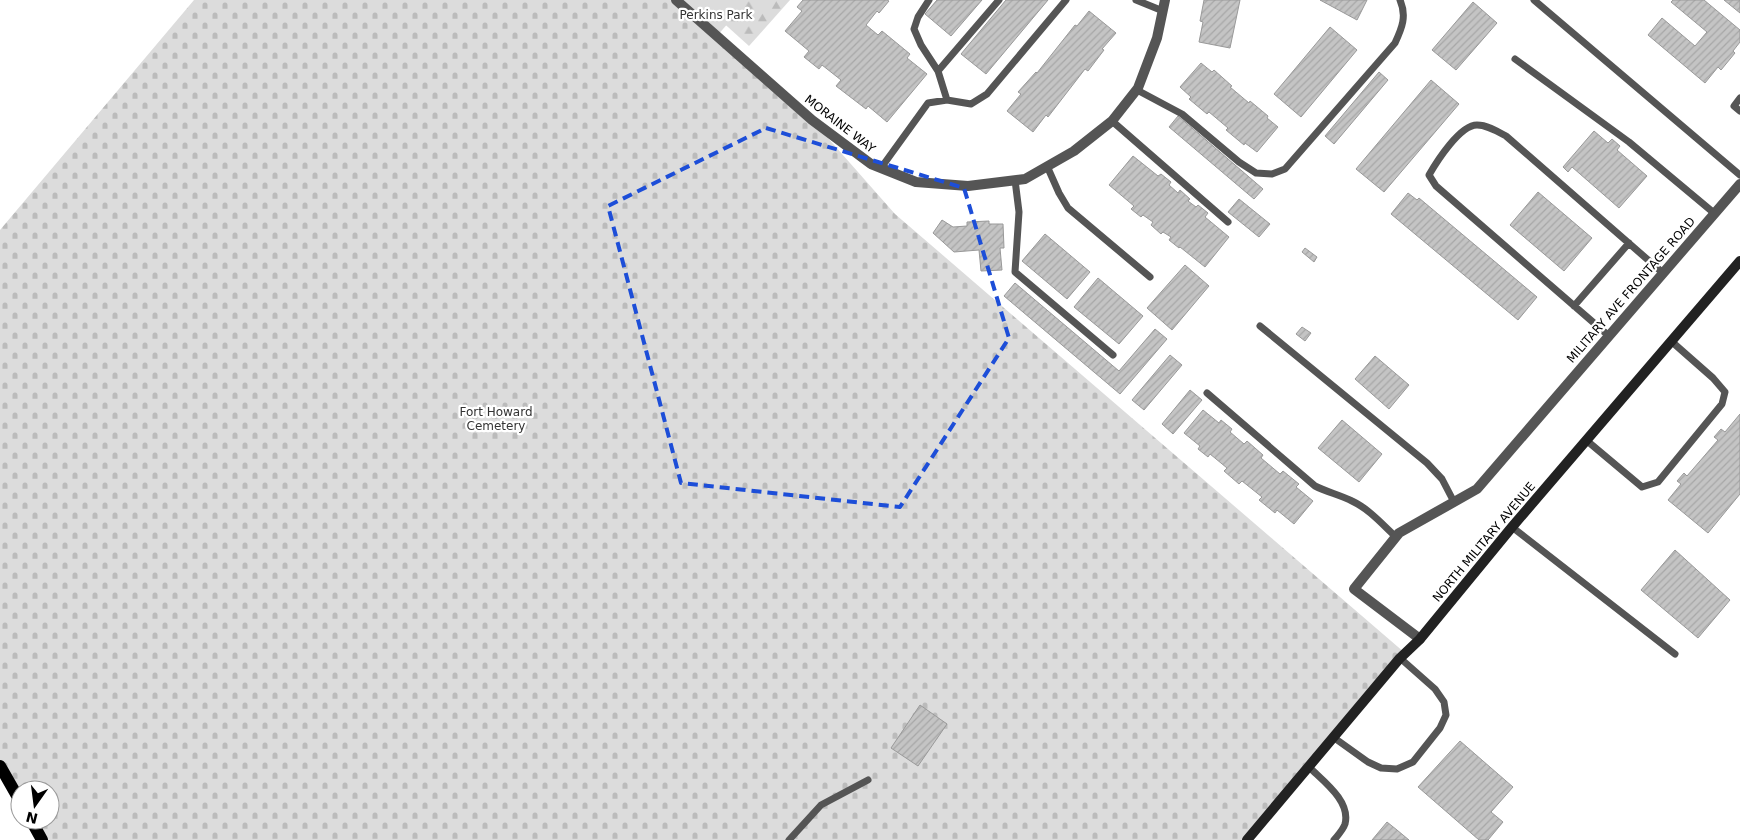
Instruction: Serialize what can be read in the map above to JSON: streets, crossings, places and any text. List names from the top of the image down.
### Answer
{
  "streets": {
    "main road": ["NORTH MILITARY AVENUE"],
    "street": ["MORAINE WAY", "MILITARY AVE FRONTAGE ROAD"]
  },
  "crossings": [
    ["MILITARY AVE FRONTAGE ROAD", "NORTH MILITARY AVENUE"]
  ],
  "parks": ["Perkins Park", "Fort Howard Cemetery"],
  "north": "bottom"
}
